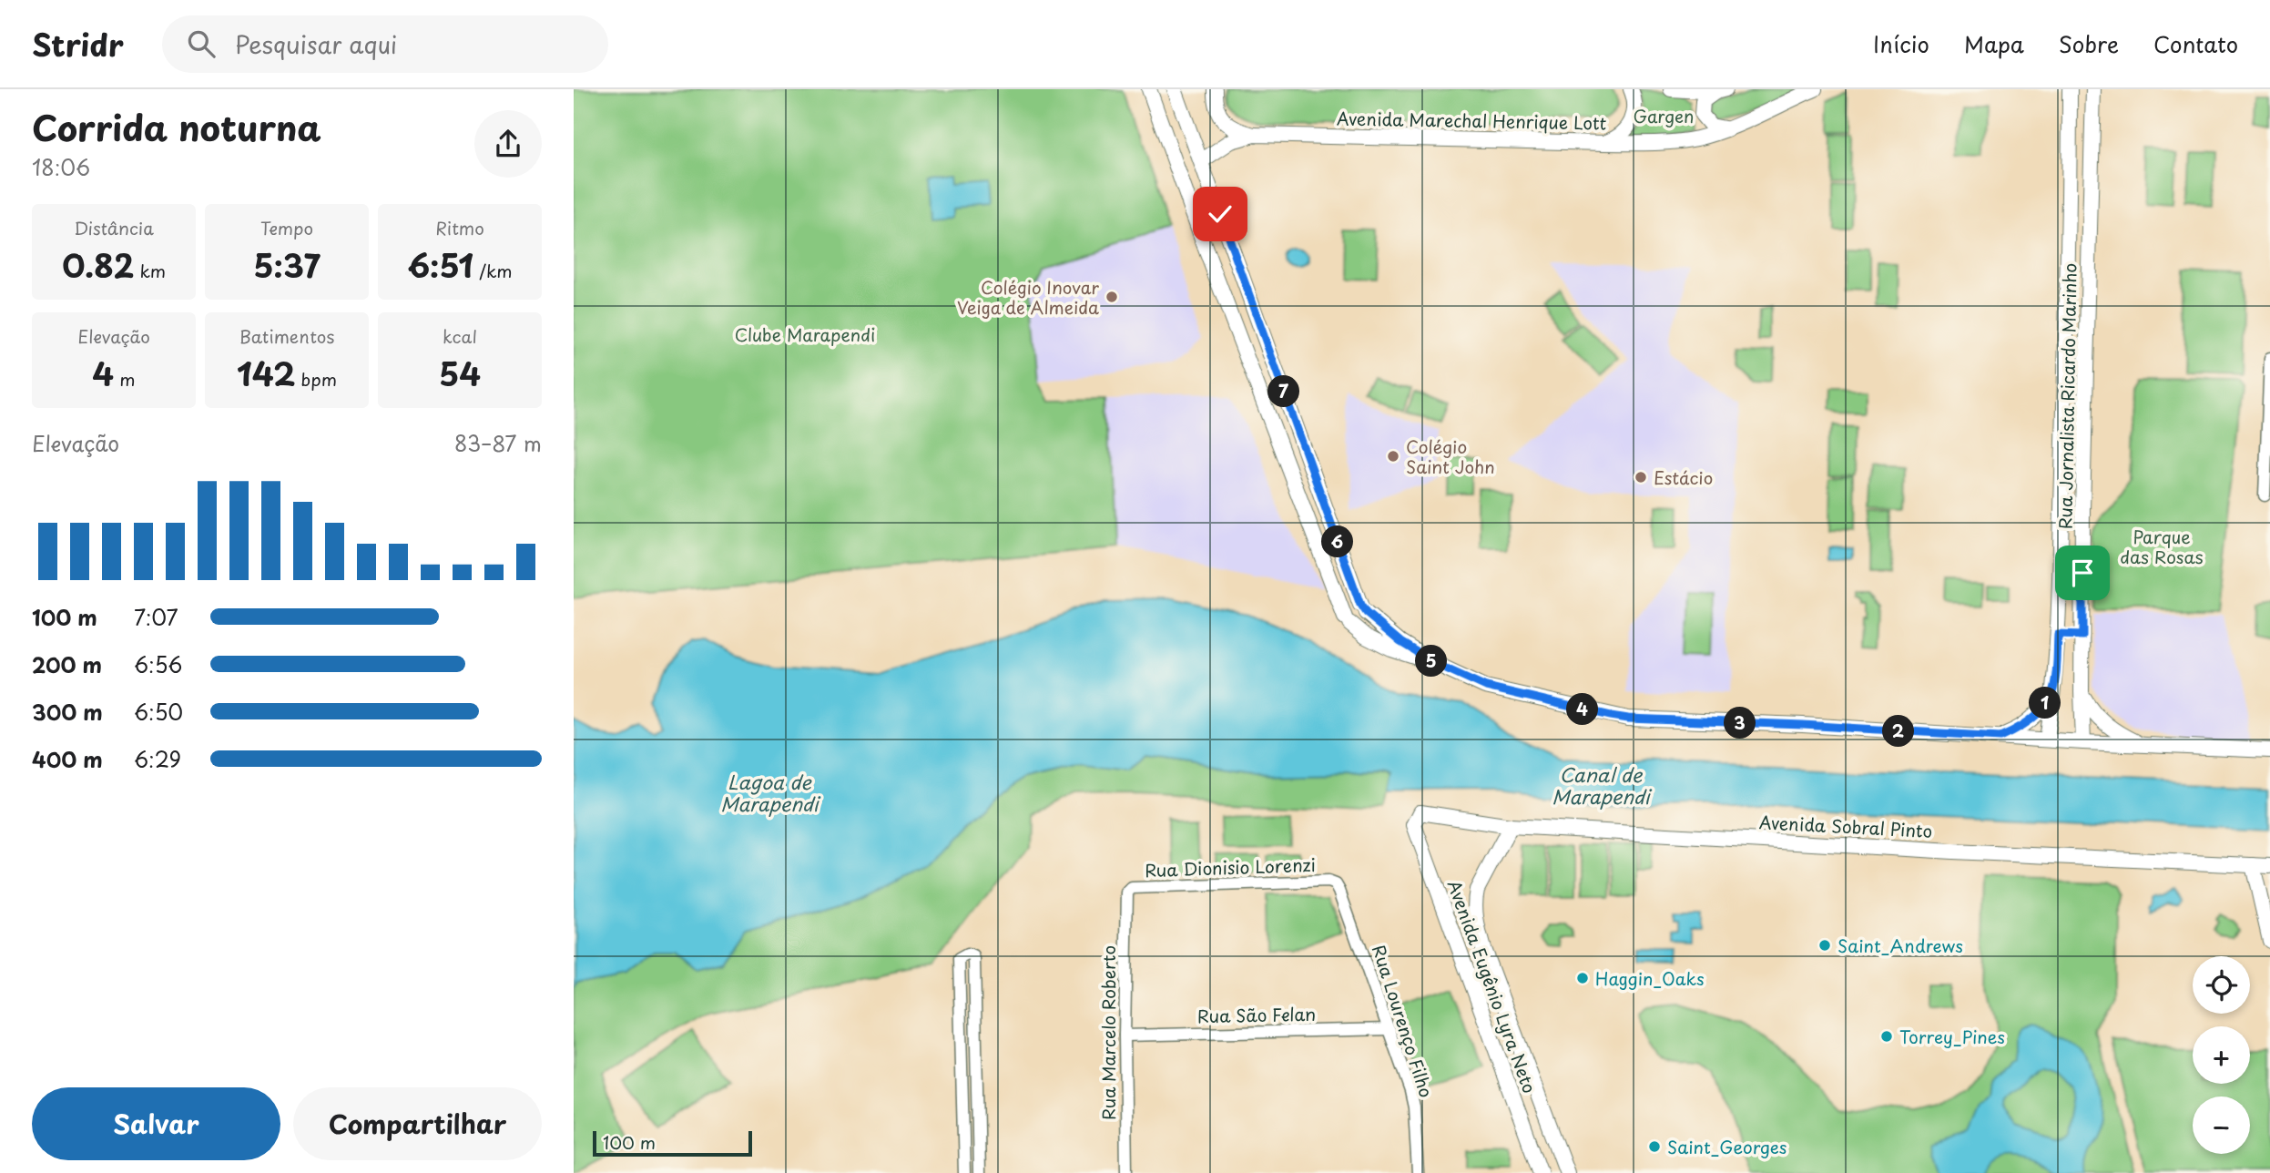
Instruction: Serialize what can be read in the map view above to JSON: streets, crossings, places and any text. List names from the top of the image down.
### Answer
{
  "streets": {
    "street": [
      "Avenida Marechal Henrique Lott",
      "Rua Jornalista Ricardo Marinho",
      "Avenida Sobral Pinto",
      "Rua Dionisio Lorenzi",
      "Avenida Eugênio Lyra Neto",
      "Rua São Felan",
      "Rua Lourenço Filho",
      "Rua Marcelo Roberto"
    ]
  },
  "crossings": [
    ["Avenida Sobral Pinto", "Avenida Eugênio Lyra Neto"],
    ["Rua Dionisio Lorenzi", "Rua Lourenço Filho"],
    ["Rua Dionisio Lorenzi", "Rua Marcelo Roberto"],
    ["Rua São Felan", "Rua Lourenço Filho"],
    ["Rua São Felan", "Rua Marcelo Roberto"]
  ],
  "water": ["Canal de Marapendi", "Lagoa de Marapendi"],
  "parks": ["Gargen", "Clube Marapendi", "Parque das Rosas"],
  "places": [
    "Colégio Inovar Veiga de Almeida",
    "Colégio Saint John",
    "Estácio",
    "Saint_Andrews",
    "Haggin_Oaks",
    "Torrey_Pines",
    "Saint_Georges"
  ],
  "scale_bar": "100 m",
  "page": {
    "header": "Stridr",
    "search": "Pesquisar aqui",
    "nav": [
      "Início",
      "Mapa",
      "Sobre",
      "Contato"
    ],
    "heading": ["Corrida noturna", "18:06"],
    "stats": [
      ["Distância", "0.82 km"],
      ["Tempo", "5:37"],
      ["Ritmo", "6:51 /km"],
      ["Elevação", "4 m"],
      ["Batimentos", "142 bpm"],
      ["kcal", "54"]
    ],
    "pins": [
      "7",
      "6",
      "5",
      "1",
      "4",
      "3",
      "2"
    ],
    "chart": ["Elevação", "83–87 m"],
    "list": [
      {
        "name": "100 m",
        "note": "7:07"
      },
      {
        "name": "200 m",
        "note": "6:56"
      },
      {
        "name": "300 m",
        "note": "6:50"
      },
      {
        "name": "400 m",
        "note": "6:29"
      }
    ],
    "map_buttons": ["+", "−"],
    "buttons": ["Salvar", "Compartilhar"],
    "scale": "100 m"
  }
}
